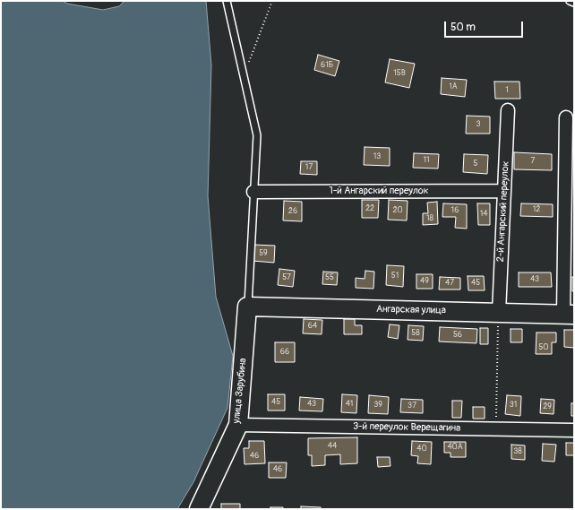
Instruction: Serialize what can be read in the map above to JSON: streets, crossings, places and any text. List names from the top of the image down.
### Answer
{
  "streets": {
    "street": [
      "1-й Ангарский переулок",
      "2-й Ангарский переулок",
      "Ангарская улица",
      "улица Зарубина",
      "3-й переулок Верещагина"
    ]
  },
  "crossings": [
    ["1-й Ангарский переулок", "2-й Ангарский переулок"],
    ["2-й Ангарский переулок", "Ангарская улица"],
    ["Ангарская улица", "улица Зарубина"],
    ["улица Зарубина", "3-й переулок Верещагина"]
  ],
  "house_numbers": [
    "61Б",
    "15В",
    "1А",
    "1",
    "3",
    "13",
    "11",
    "7",
    "5",
    "17",
    "22",
    "12",
    "20",
    "16",
    "26",
    "14",
    "18",
    "59",
    "51",
    "57",
    "55",
    "43",
    "49",
    "47",
    "45",
    "64",
    "58",
    "56",
    "50",
    "66",
    "45",
    "43",
    "41",
    "39",
    "31",
    "37",
    "29",
    "44",
    "40А",
    "40",
    "38",
    "46",
    "46"
  ],
  "scale_bar": "50 m"
}
